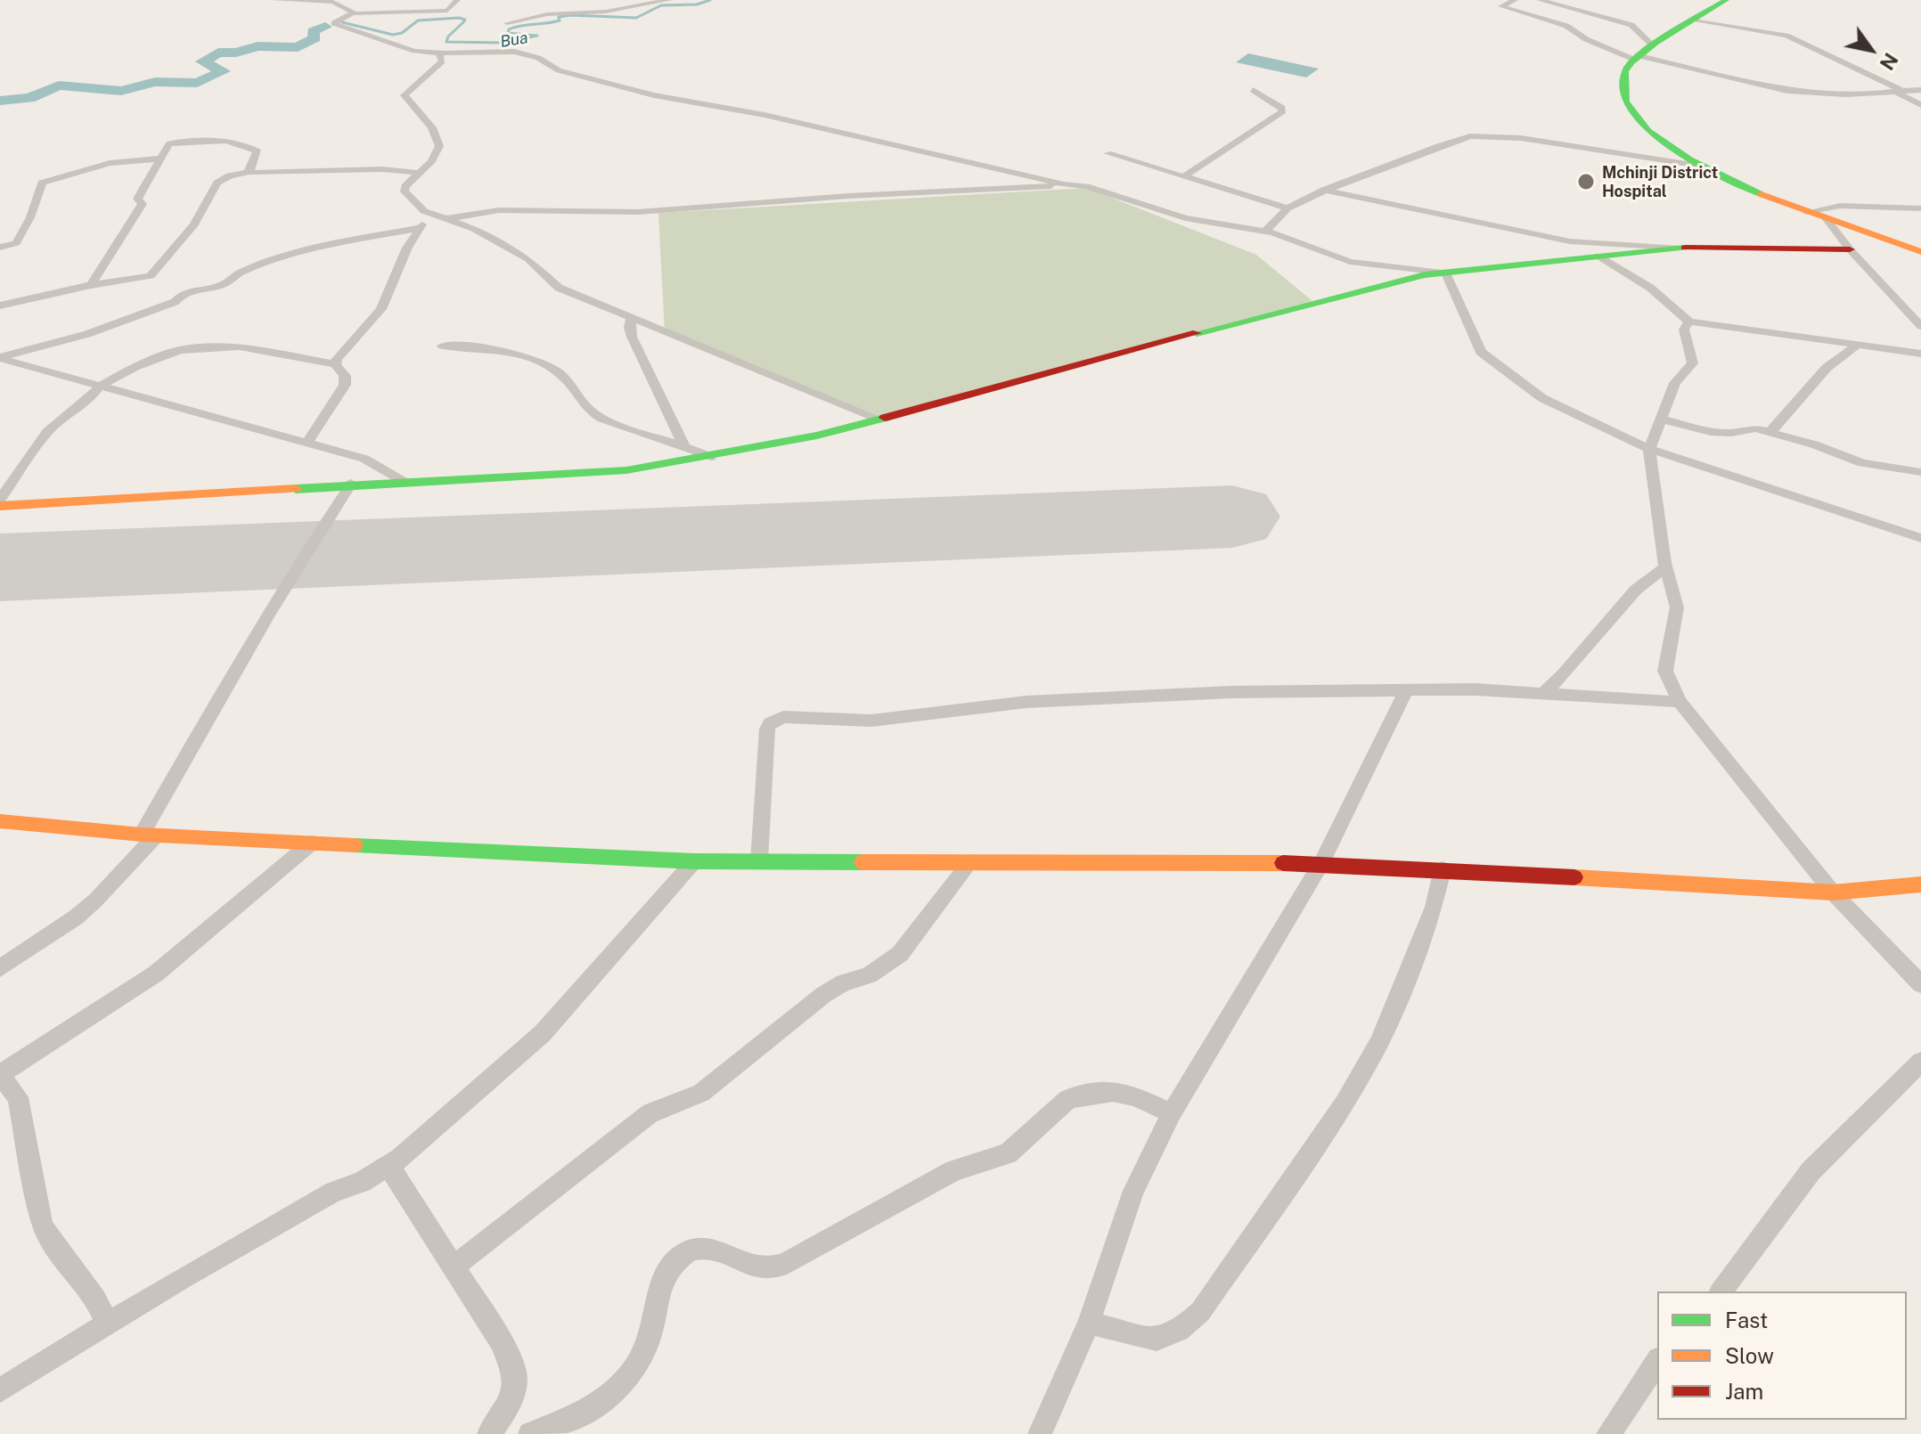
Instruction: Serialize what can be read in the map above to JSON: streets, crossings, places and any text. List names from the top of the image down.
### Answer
{
  "water": ["Bua"],
  "places": ["Mchinji District Hospital"],
  "legend": ["Fast", "Slow", "Jam"],
  "north": "bottom right"
}
